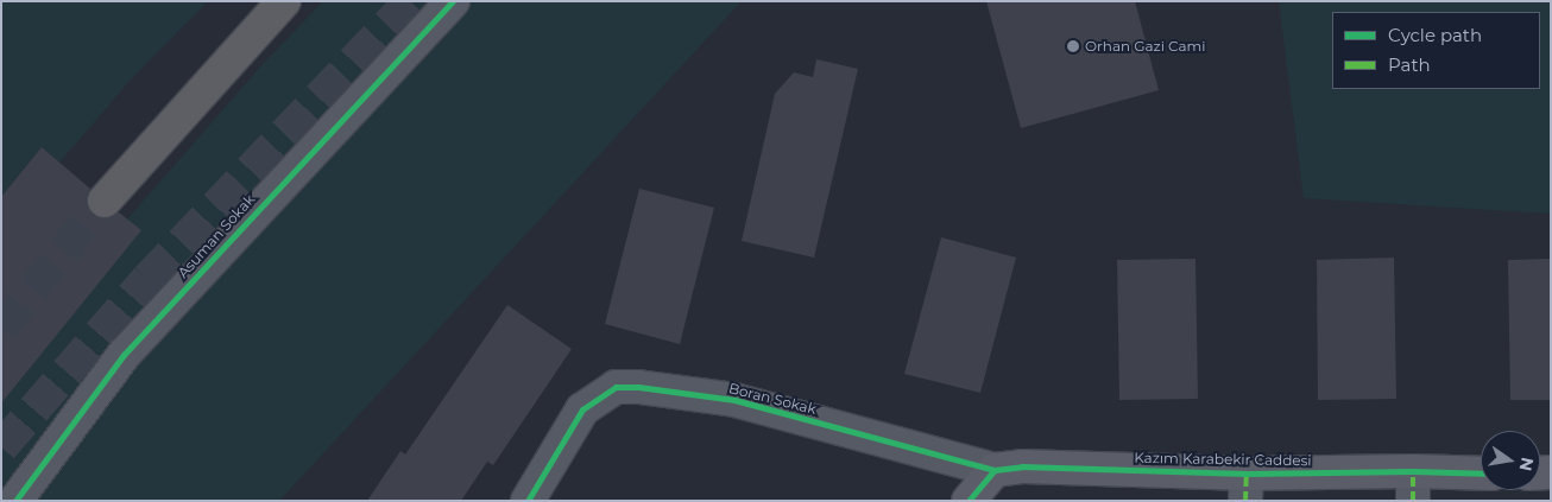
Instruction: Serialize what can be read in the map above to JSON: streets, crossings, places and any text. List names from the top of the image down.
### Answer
{
  "streets": {
    "street": ["Asuman Sokak", "Boran Sokak", "Kazım Karabekir Caddesi"]
  },
  "crossings": [
    ["Boran Sokak", "Kazım Karabekir Caddesi"]
  ],
  "places": ["Orhan Gazi Cami"],
  "legend": ["Cycle path", "Path"],
  "north": "right"
}
